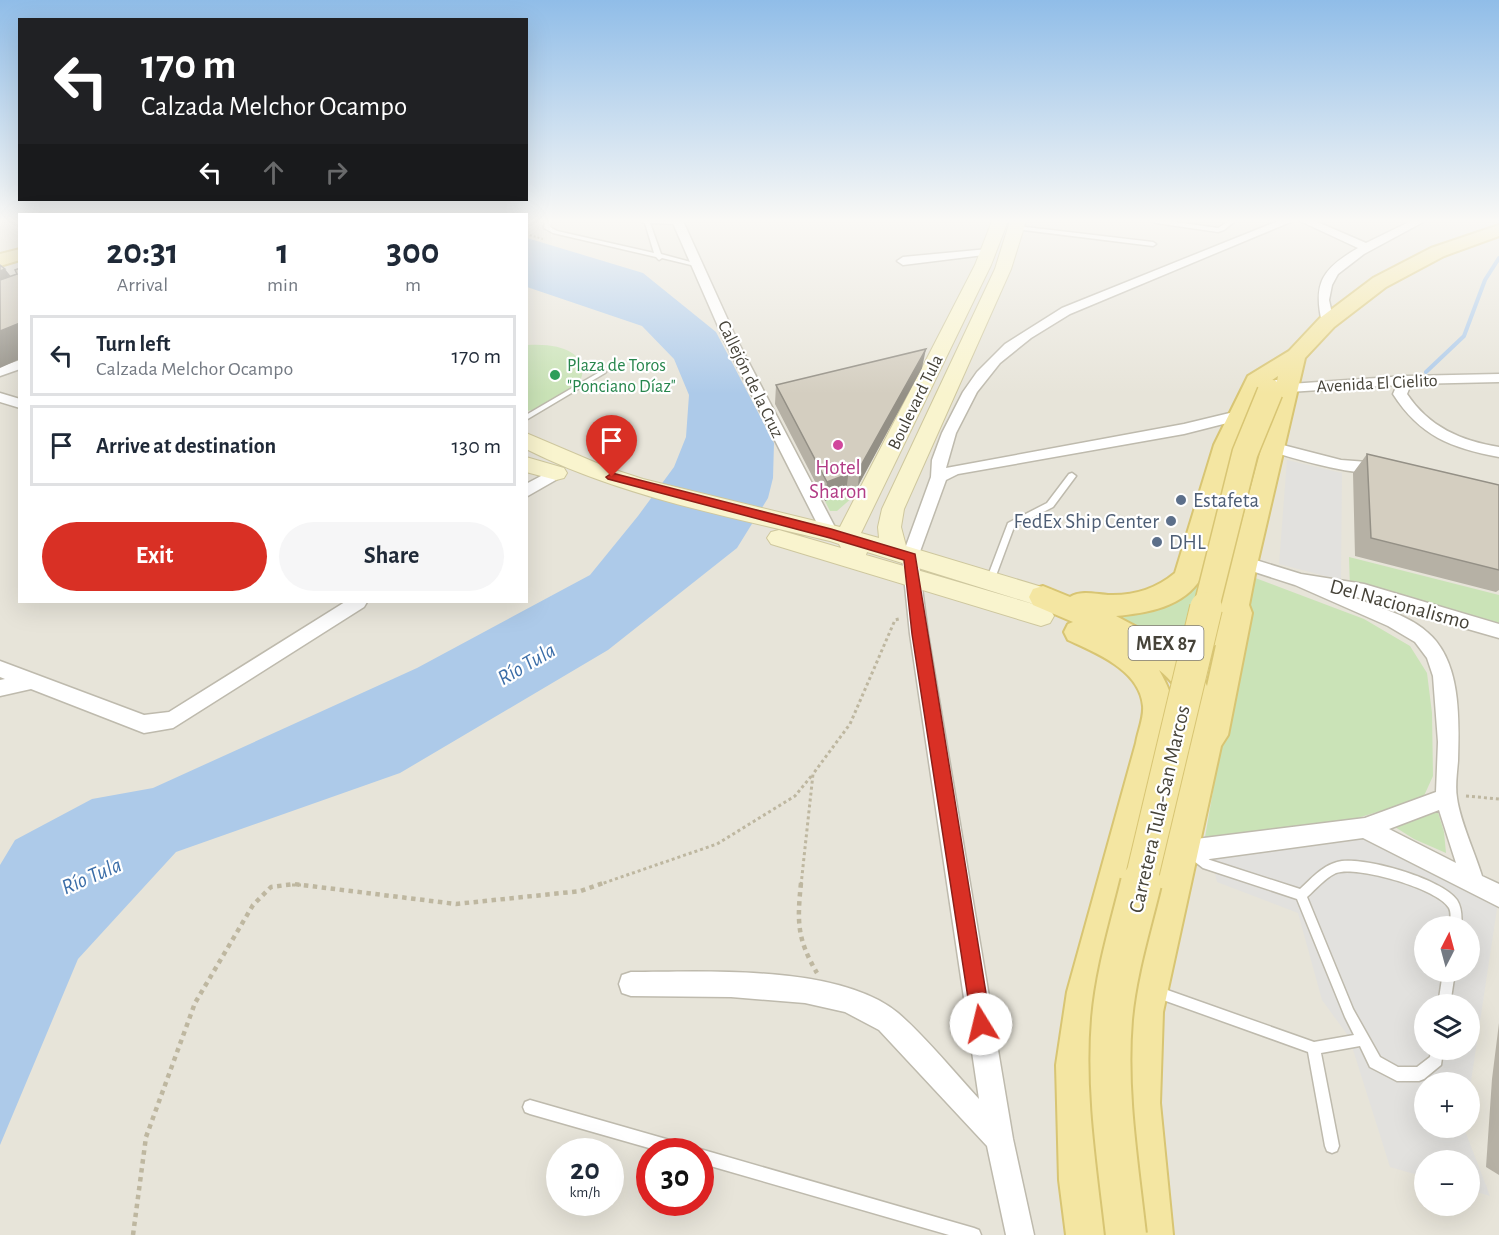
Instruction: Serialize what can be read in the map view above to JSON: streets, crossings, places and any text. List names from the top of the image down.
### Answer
{
  "streets": {
    "main road": ["Boulevard Tula", "MEX 87", "Carretera Tula-San Marcos"],
    "street": ["Callejón de la Cruz", "Avenida El Cielito", "Del Nacionalismo"]
  },
  "crossings": [
    ["Callejón de la Cruz", "Boulevard Tula"],
    ["Avenida El Cielito", "MEX 87"],
    ["Avenida El Cielito", "Carretera Tula-San Marcos"],
    ["MEX 87", "Carretera Tula-San Marcos"]
  ],
  "water": ["Río Tula"],
  "places": [
    "Plaza de Toros \"Ponciano Díaz\"",
    "Hotel Sharon",
    "Estafeta",
    "FedEx Ship Center",
    "DHL"
  ],
  "north": "top",
  "page": {
    "turn": ["170 m", "Calzada Melchor Ocampo"],
    "eta": [
      "20:31",
      "Arrival",
      "1",
      "min",
      "300",
      "m"
    ],
    "list": [
      {
        "name": "Turn left",
        "note": "Calzada Melchor Ocampo",
        "value": "170 m"
      },
      {
        "name": "Arrive at destination",
        "value": "130 m"
      }
    ],
    "buttons": ["Exit", "Share"],
    "map_buttons": ["+", "−"],
    "speed": "20 km/h",
    "limit": "30"
  }
}
